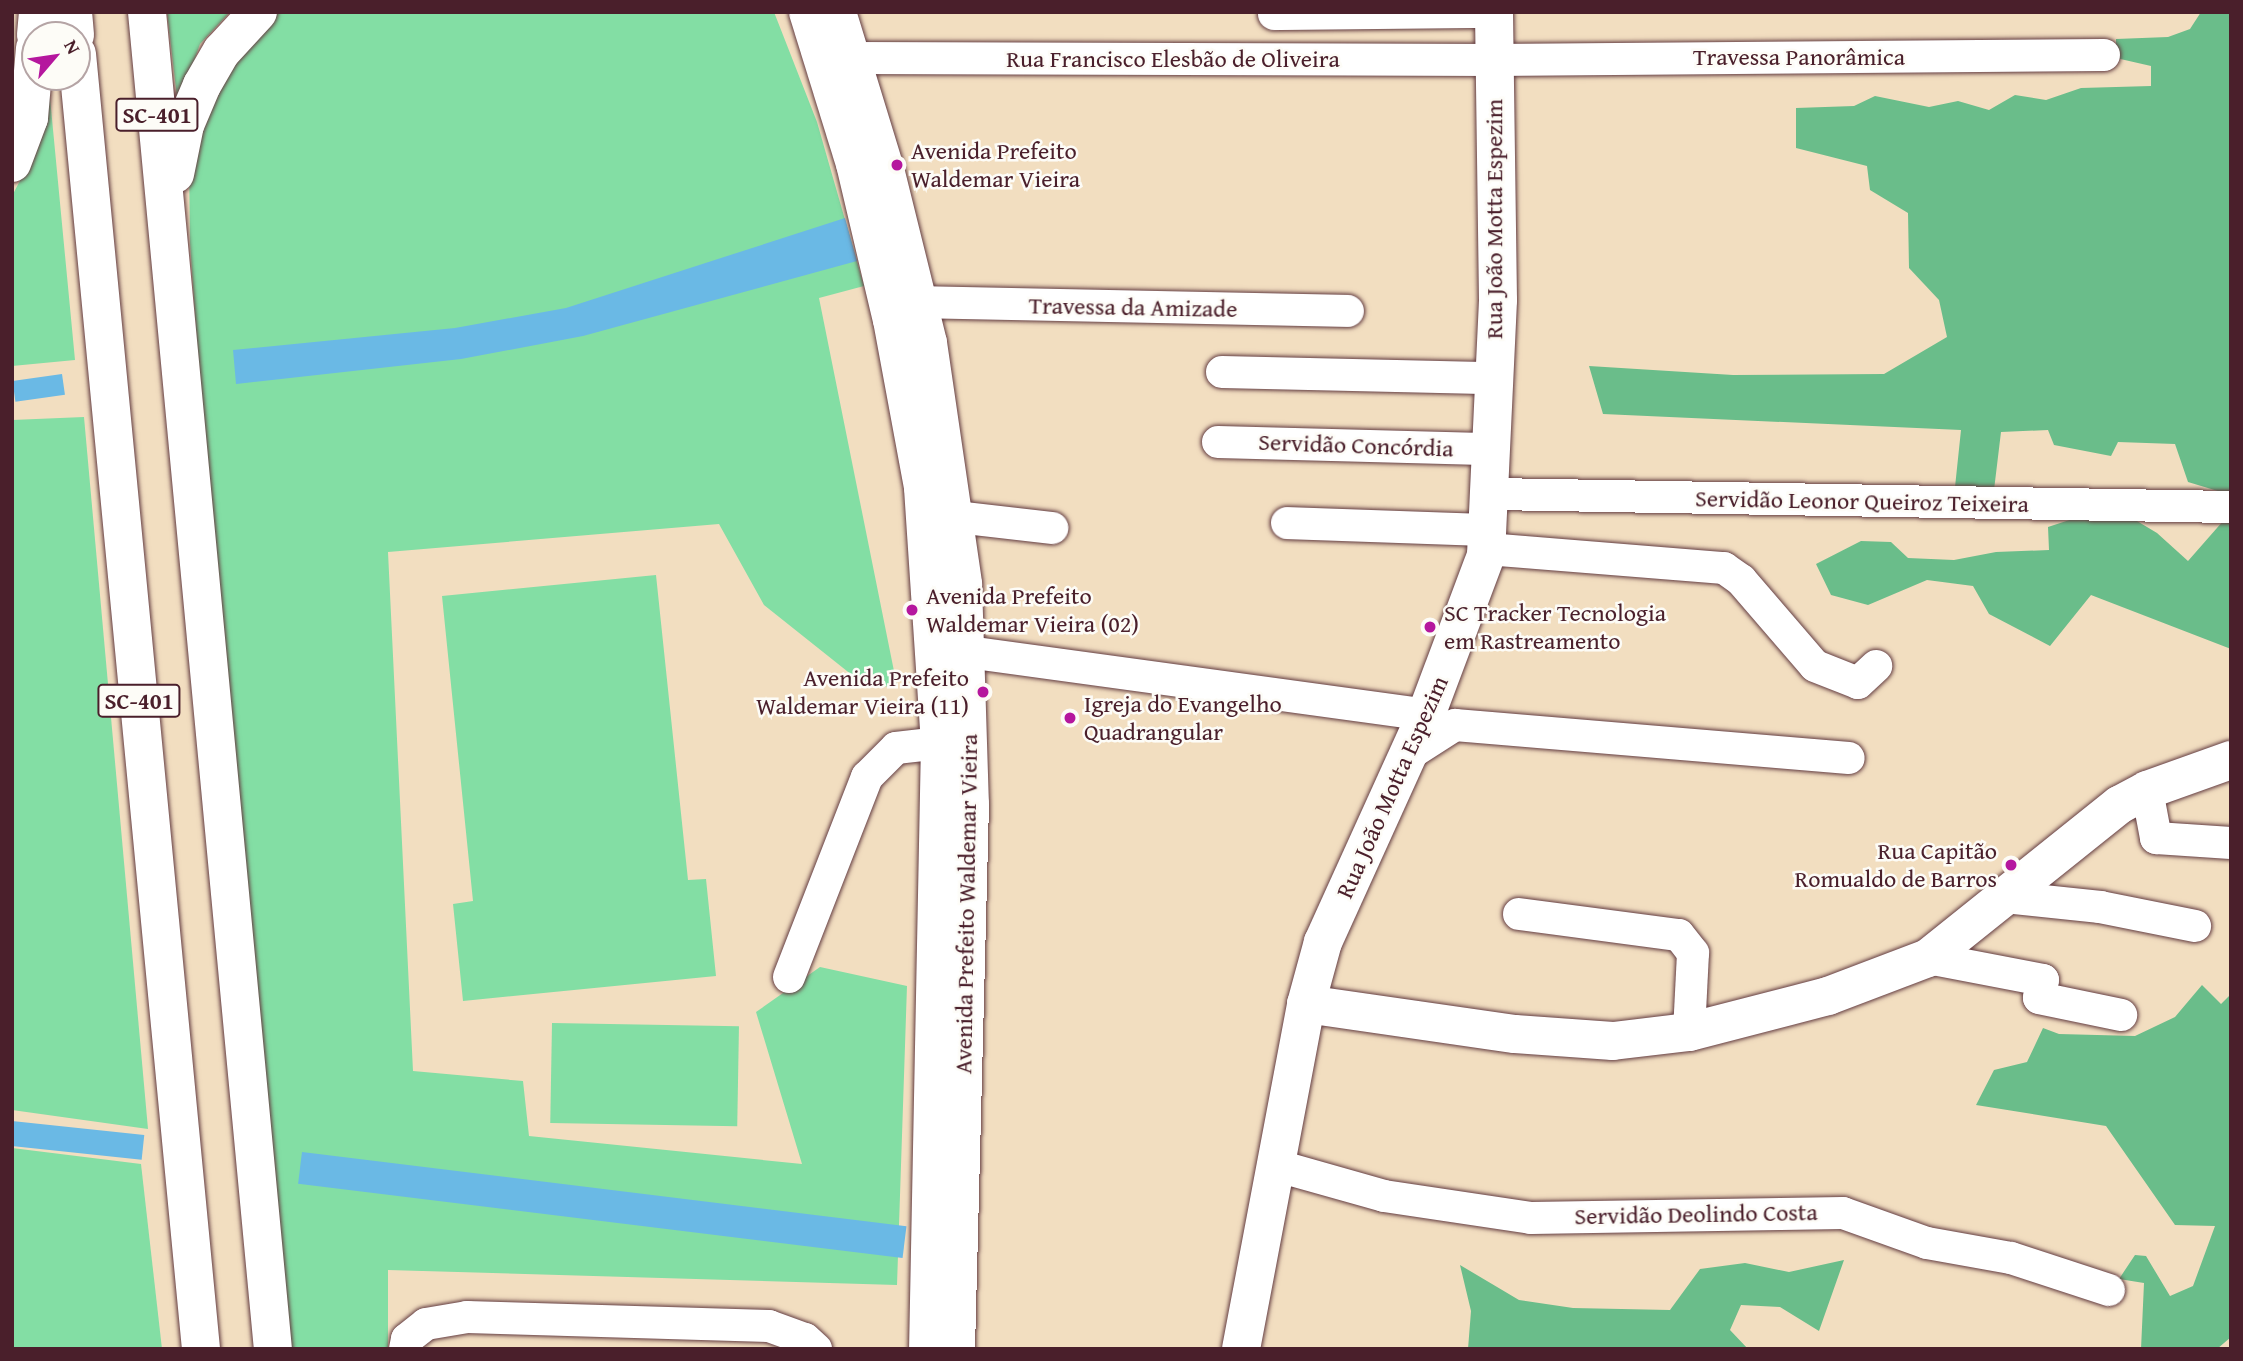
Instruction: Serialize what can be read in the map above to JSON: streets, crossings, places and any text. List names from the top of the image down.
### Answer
{
  "streets": {
    "main road": ["SC-401", "Rua João Motta Espezim", "Avenida Prefeito Waldemar Vieira"],
    "street": [
      "Travessa Panorâmica",
      "Rua Francisco Elesbão de Oliveira",
      "Travessa da Amizade",
      "Servidão Concórdia",
      "Servidão Leonor Queiroz Teixeira",
      "Servidão Deolindo Costa"
    ]
  },
  "crossings": [
    ["Travessa Panorâmica", "Rua Francisco Elesbão de Oliveira"],
    ["Travessa Panorâmica", "Rua João Motta Espezim"],
    ["Rua Francisco Elesbão de Oliveira", "Rua João Motta Espezim"],
    ["Rua Francisco Elesbão de Oliveira", "Avenida Prefeito Waldemar Vieira"],
    ["Rua João Motta Espezim", "Servidão Concórdia"],
    ["Rua João Motta Espezim", "Servidão Leonor Queiroz Teixeira"],
    ["Rua João Motta Espezim", "Servidão Deolindo Costa"],
    ["Travessa da Amizade", "Avenida Prefeito Waldemar Vieira"]
  ],
  "places": [
    "Avenida Prefeito Waldemar Vieira",
    "Avenida Prefeito Waldemar Vieira (02)",
    "SC Tracker Tecnologia em Rastreamento",
    "Avenida Prefeito Waldemar Vieira (11)",
    "Igreja do Evangelho Quadrangular",
    "Rua Capitão Romualdo de Barros"
  ],
  "north": "top right"
}
